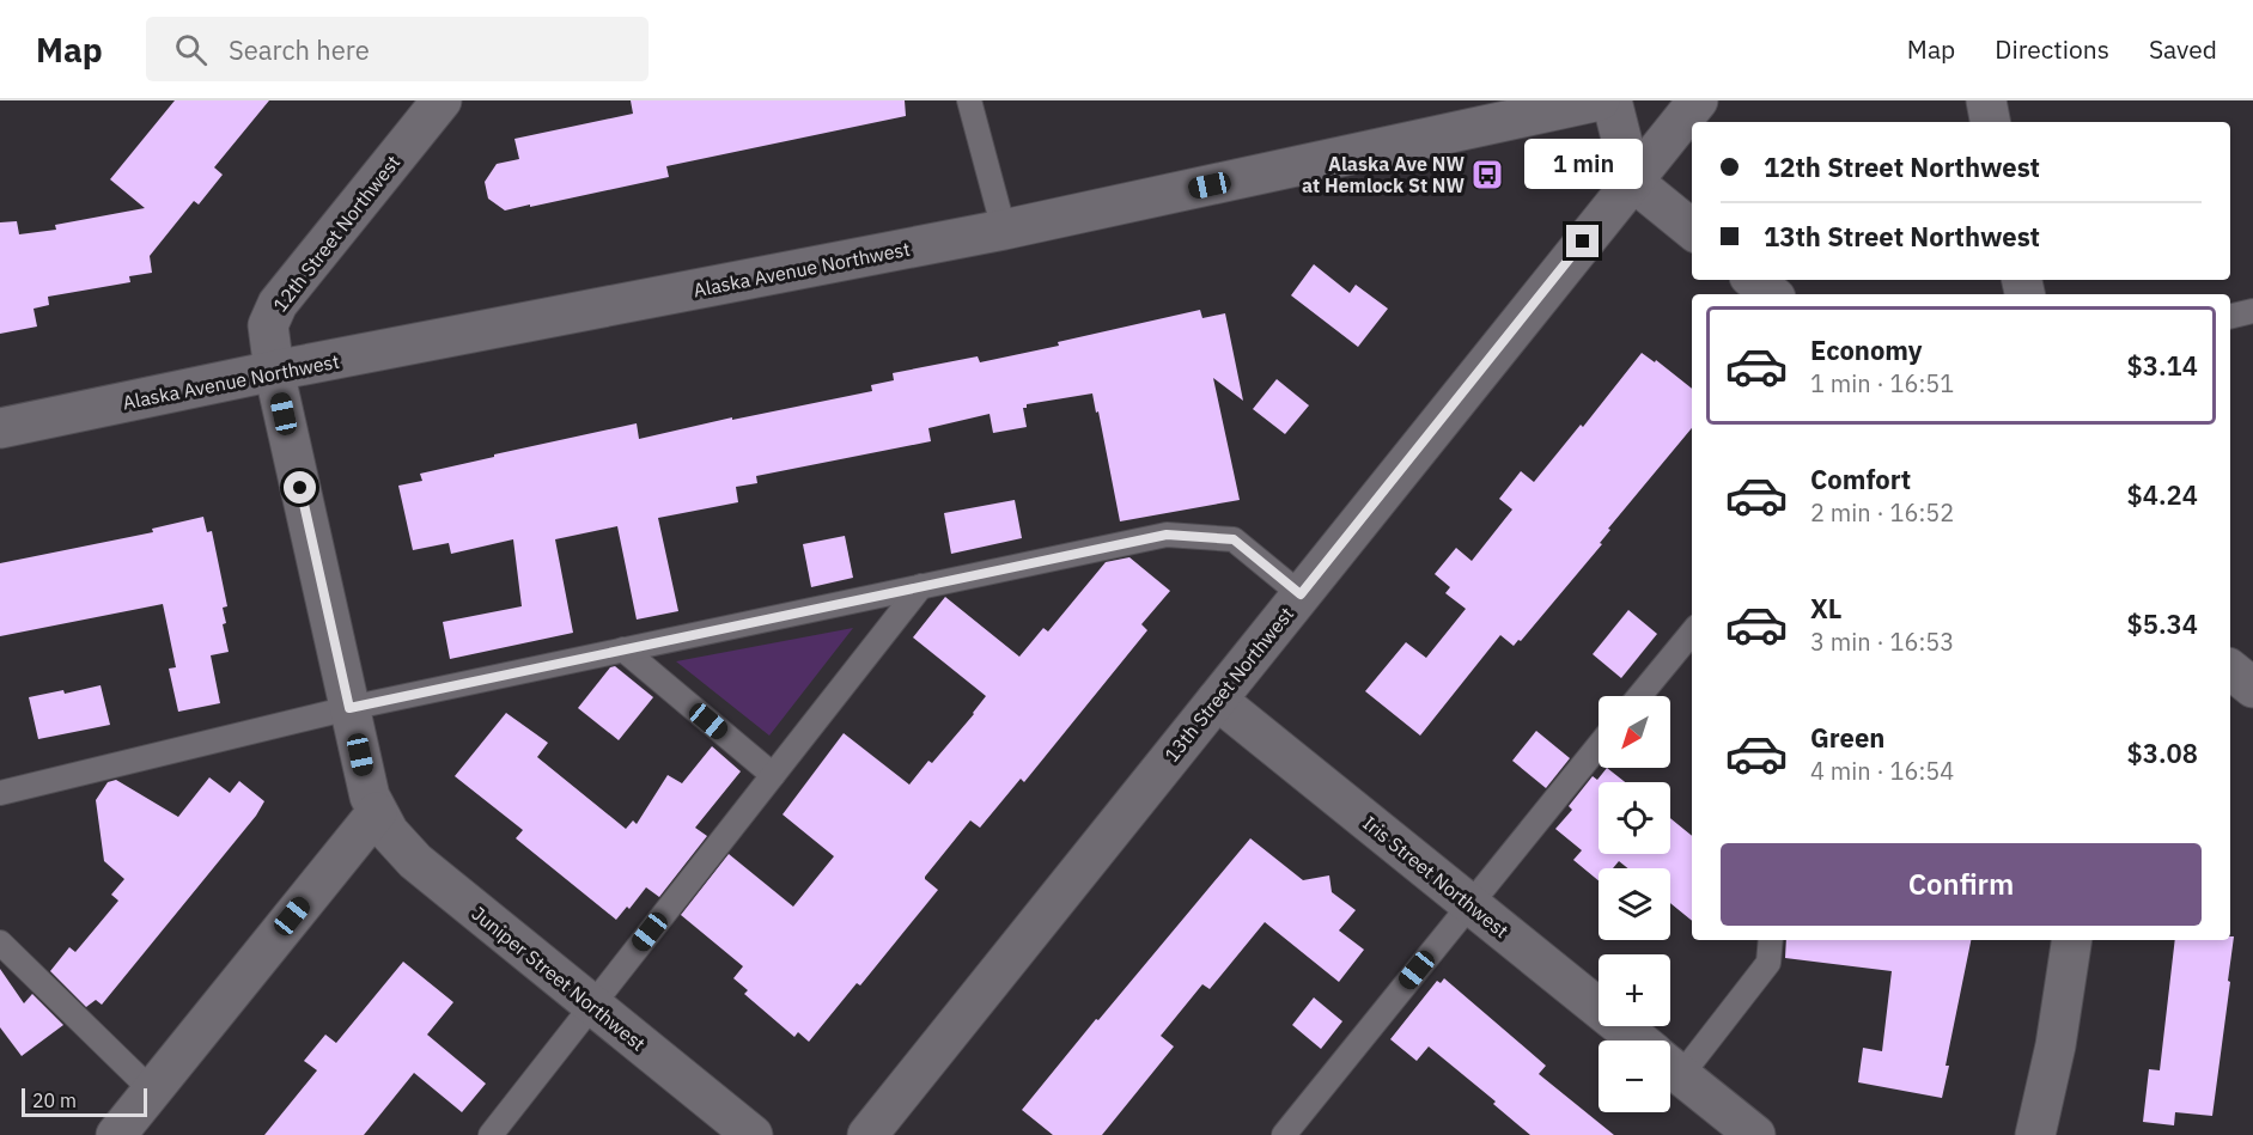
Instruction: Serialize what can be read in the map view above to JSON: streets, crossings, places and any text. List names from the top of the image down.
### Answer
{
  "streets": {
    "street": [
      "12th Street Northwest",
      "Alaska Avenue Northwest",
      "13th Street Northwest",
      "Iris Street Northwest",
      "Juniper Street Northwest"
    ]
  },
  "crossings": [
    ["12th Street Northwest", "Alaska Avenue Northwest"],
    ["12th Street Northwest", "Juniper Street Northwest"],
    ["13th Street Northwest", "Iris Street Northwest"]
  ],
  "places": {
    "bus stop": ["Alaska Ave NW at Hemlock St NW"]
  },
  "scale_bar": "20 m",
  "north": "bottom left",
  "page": {
    "header": "Map",
    "search": "Search here",
    "nav": ["Map", "Directions", "Saved"],
    "banner": ["12th Street Northwest", "13th Street Northwest"],
    "bubble": "1 min",
    "list": [
      {
        "name": "Economy",
        "note": "1 min · 16:51",
        "value": "$3.14"
      },
      {
        "name": "Comfort",
        "note": "2 min · 16:52",
        "value": "$4.24"
      },
      {
        "name": "XL",
        "note": "3 min · 16:53",
        "value": "$5.34"
      },
      {
        "name": "Green",
        "note": "4 min · 16:54",
        "value": "$3.08"
      }
    ],
    "map_buttons": ["+", "−"],
    "buttons": "Confirm",
    "scale": "20 m"
  }
}
